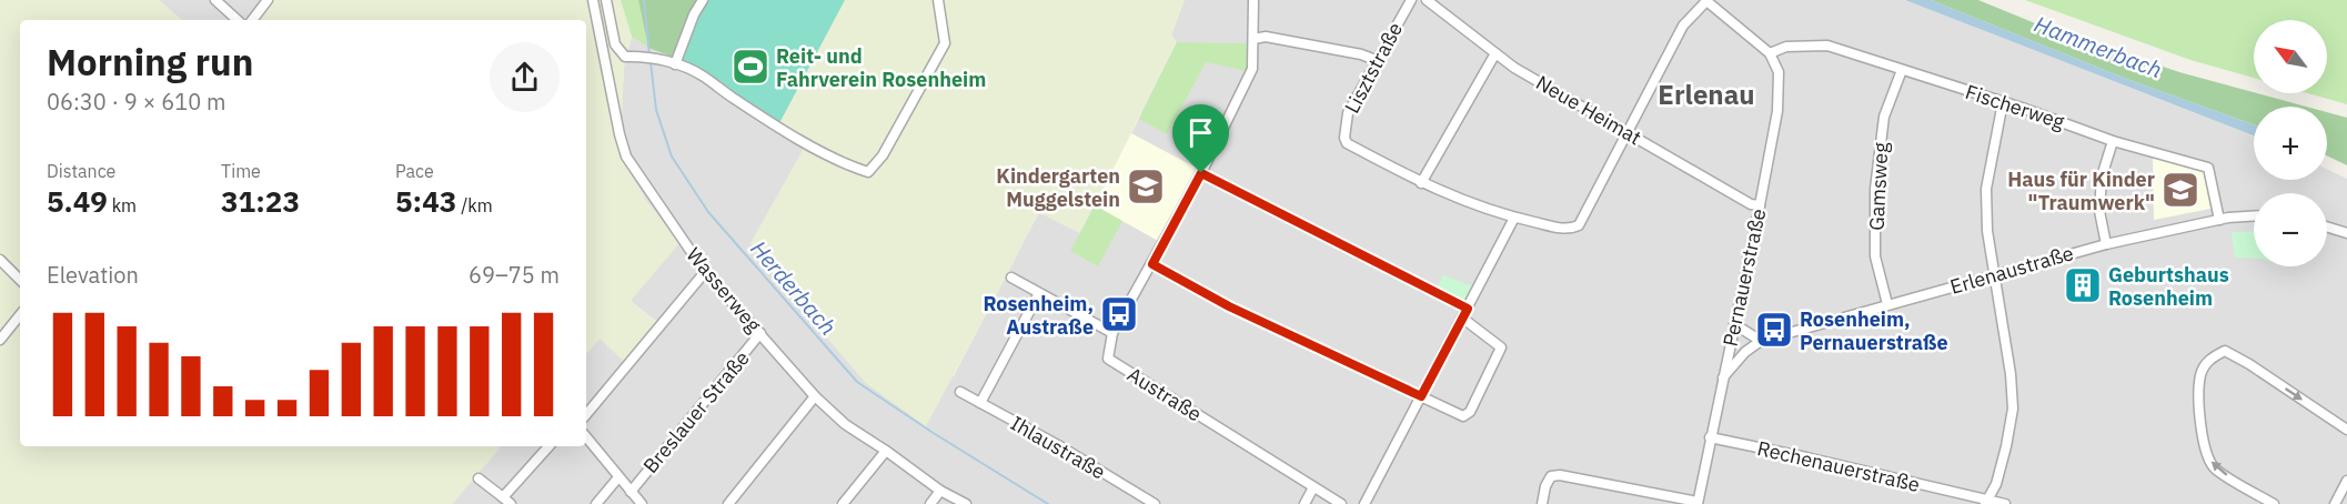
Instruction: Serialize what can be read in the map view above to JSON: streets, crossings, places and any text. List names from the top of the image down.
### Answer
{
  "streets": {
    "street": [
      "Lisztstraße",
      "Fischerweg",
      "Neue Heimat",
      "Gamsweg",
      "Erlenaustraße",
      "Pernauerstraße",
      "Wasserweg",
      "Austraße",
      "Breslauer Straße",
      "Ihlaustraße",
      "Rechenauerstraße"
    ]
  },
  "crossings": [
    ["Fischerweg", "Gamsweg"],
    ["Fischerweg", "Erlenaustraße"],
    ["Fischerweg", "Pernauerstraße"],
    ["Neue Heimat", "Pernauerstraße"],
    ["Gamsweg", "Erlenaustraße"],
    ["Erlenaustraße", "Pernauerstraße"],
    ["Pernauerstraße", "Rechenauerstraße"],
    ["Wasserweg", "Breslauer Straße"]
  ],
  "districts": ["Erlenau"],
  "water": ["Hammerbach", "Herderbach"],
  "places": {
    "sports": ["Reit- und Fahrverein Rosenheim"],
    "school or university": ["Kindergarten Muggelstein", "Haus für Kinder \"Traumwerk\""],
    "building": ["Geburtshaus Rosenheim"],
    "bus stop": ["Rosenheim, Austraße", "Rosenheim, Pernauerstraße"]
  },
  "north": "top left",
  "page": {
    "map_buttons": ["+", "−"],
    "heading": ["Morning run", "06:30 · 9 × 610 m"],
    "stats": [
      ["Distance", "5.49 km"],
      ["Time", "31:23"],
      ["Pace", "5:43 /km"]
    ],
    "chart": ["Elevation", "69–75 m"]
  }
}
